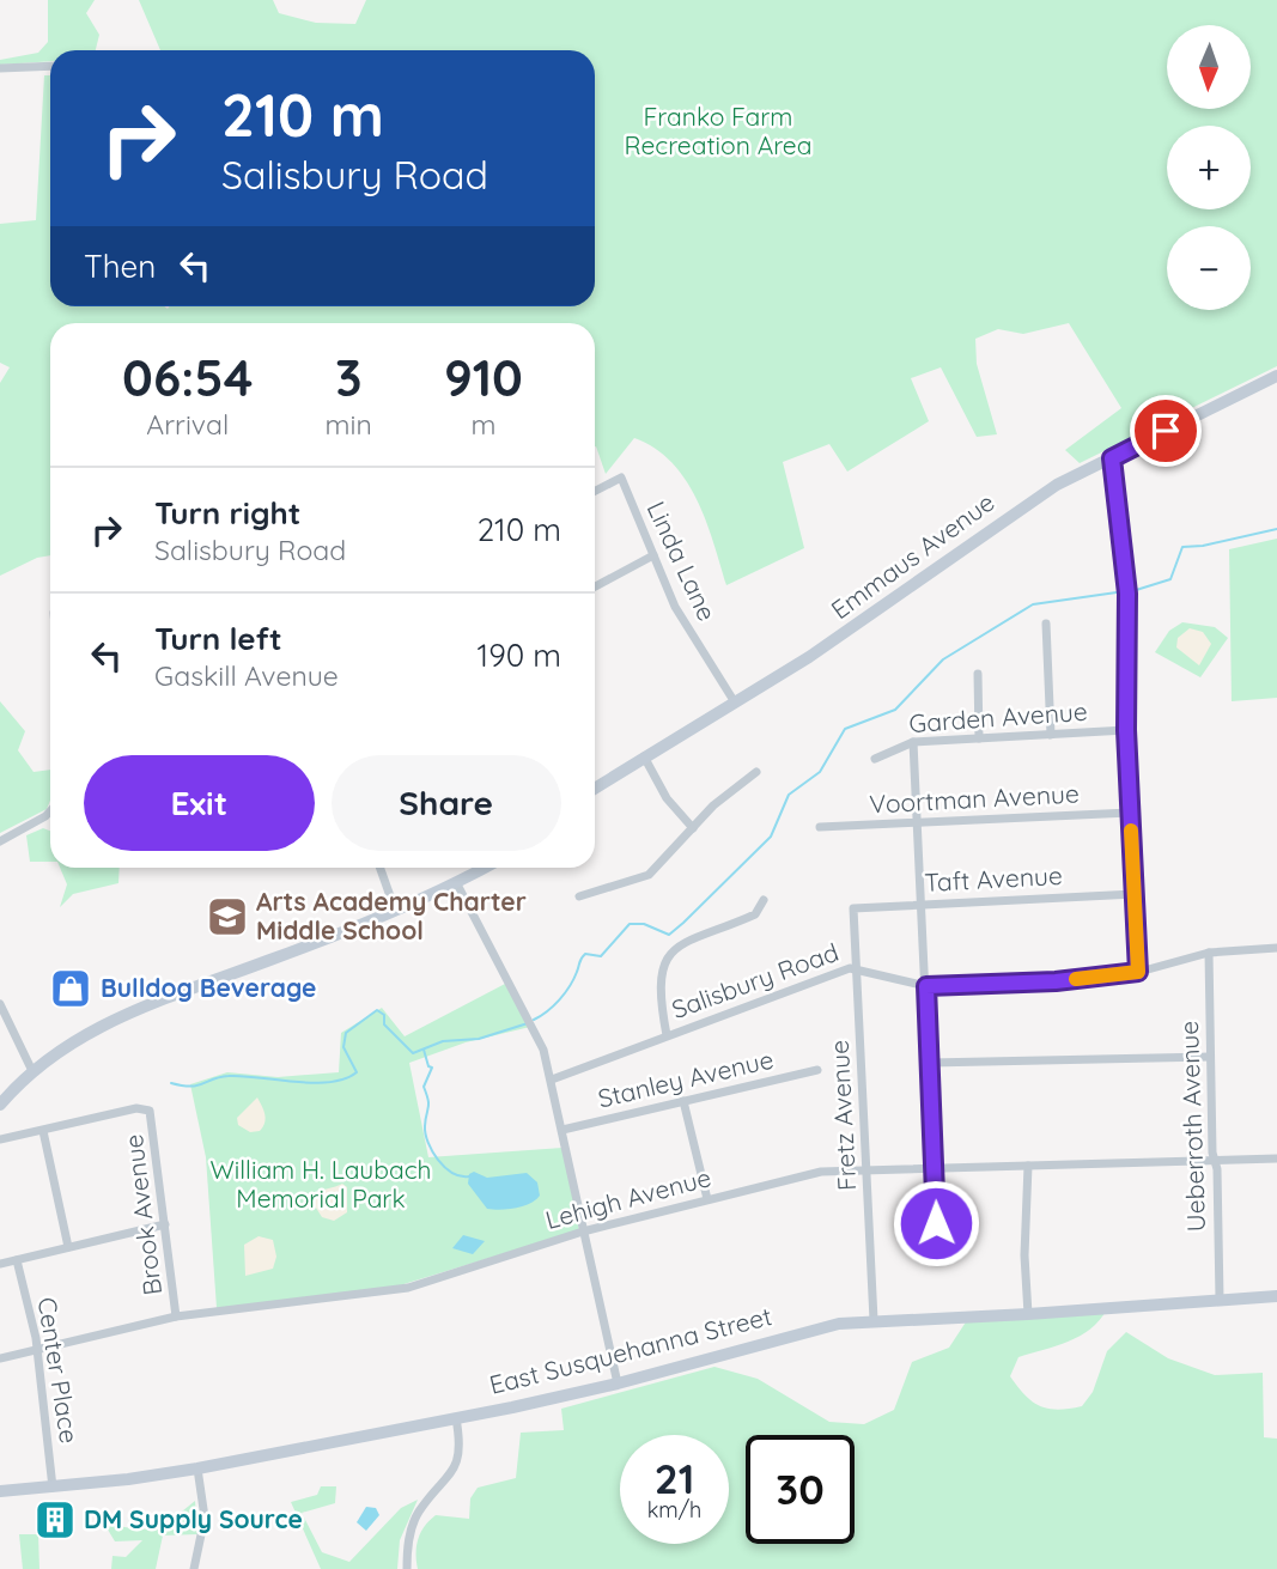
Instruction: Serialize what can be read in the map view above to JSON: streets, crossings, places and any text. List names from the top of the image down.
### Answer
{
  "streets": {
    "main road": ["Emmaus Avenue", "East Susquehanna Street"],
    "street": [
      "Linda Lane",
      "Garden Avenue",
      "Voortman Avenue",
      "Taft Avenue",
      "Salisbury Road",
      "Stanley Avenue",
      "Fretz Avenue",
      "Ueberroth Avenue",
      "Lehigh Avenue",
      "Brook Avenue",
      "Center Place"
    ]
  },
  "crossings": [
    ["Emmaus Avenue", "Linda Lane"],
    ["Taft Avenue", "Fretz Avenue"],
    ["Salisbury Road", "Fretz Avenue"],
    ["Salisbury Road", "Ueberroth Avenue"],
    ["Fretz Avenue", "Lehigh Avenue"],
    ["Fretz Avenue", "East Susquehanna Street"],
    ["Ueberroth Avenue", "Lehigh Avenue"],
    ["Ueberroth Avenue", "East Susquehanna Street"],
    ["Lehigh Avenue", "Brook Avenue"],
    ["Lehigh Avenue", "Center Place"],
    ["East Susquehanna Street", "Center Place"]
  ],
  "parks": ["Franko Farm Recreation Area", "William H. Laubach Memorial Park"],
  "places": {
    "school or university": ["Arts Academy Charter Middle School"],
    "shop": ["Bulldog Beverage"],
    "building": ["DM Supply Source"]
  },
  "north": "bottom",
  "page": {
    "map_buttons": ["+", "−"],
    "turn": ["210 m", "Salisbury Road"],
    "then": "Then",
    "eta": [
      "06:54",
      "Arrival",
      "3",
      "min",
      "910",
      "m"
    ],
    "list": [
      {
        "name": "Turn right",
        "note": "Salisbury Road",
        "value": "210 m"
      },
      {
        "name": "Turn left",
        "note": "Gaskill Avenue",
        "value": "190 m"
      }
    ],
    "buttons": ["Exit", "Share"],
    "speed": "21 km/h",
    "limit": "30"
  }
}
